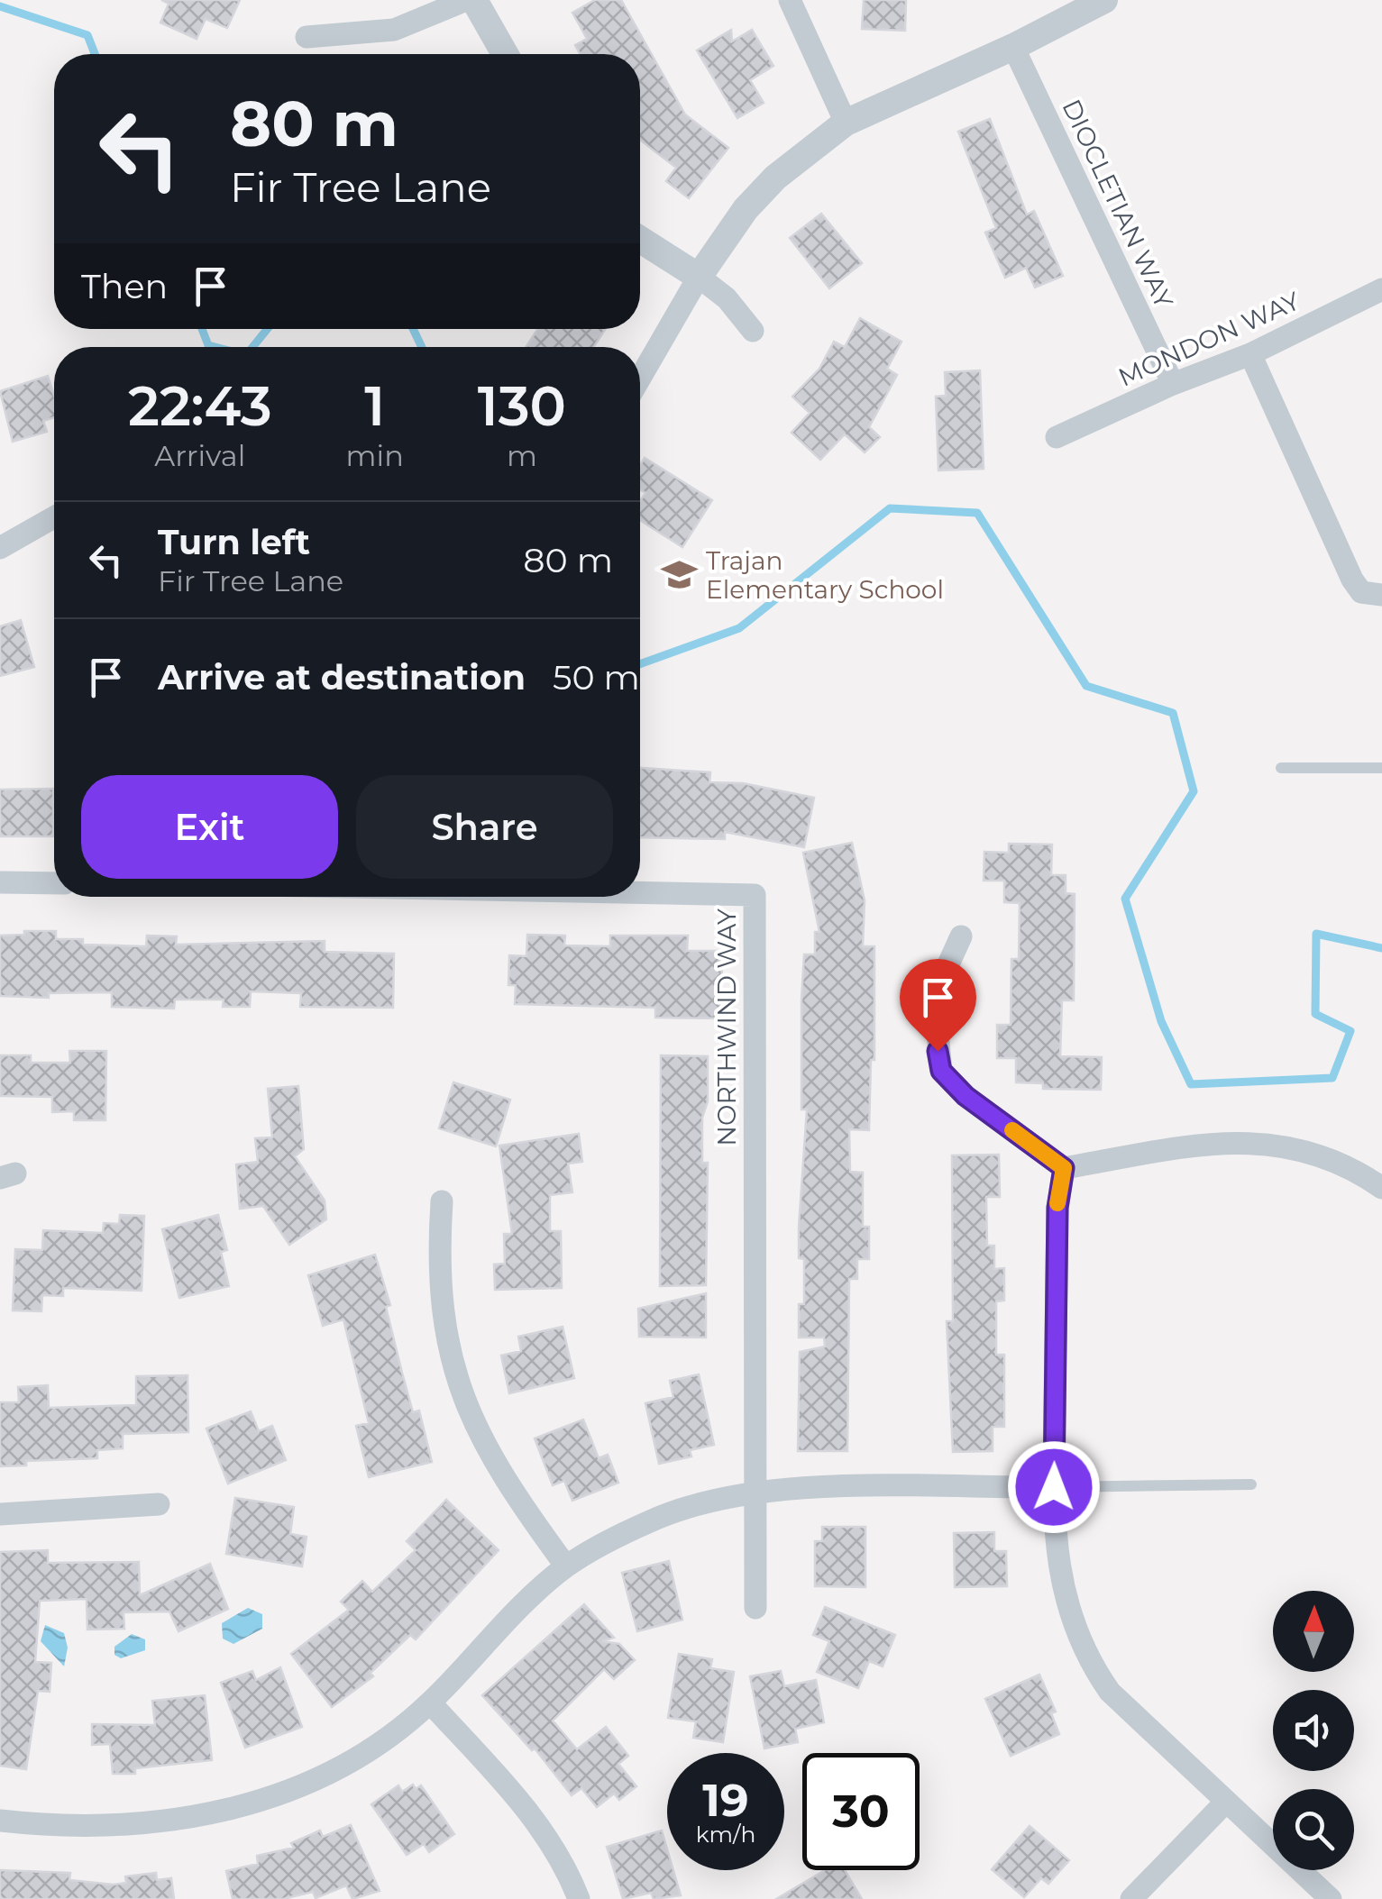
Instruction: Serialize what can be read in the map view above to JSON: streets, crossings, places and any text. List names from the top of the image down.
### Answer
{
  "streets": {
    "street": ["DIOCLETIAN WAY", "MONDON WAY", "NORTHWIND WAY"]
  },
  "crossings": [
    ["DIOCLETIAN WAY", "MONDON WAY"]
  ],
  "places": {
    "school or university": ["Trajan Elementary School"]
  },
  "north": "top",
  "page": {
    "turn": ["80 m", "Fir Tree Lane"],
    "then": "Then",
    "eta": [
      "22:43",
      "Arrival",
      "1",
      "min",
      "130",
      "m"
    ],
    "list": [
      {
        "name": "Turn left",
        "note": "Fir Tree Lane",
        "value": "80 m"
      },
      {
        "name": "Arrive at destination",
        "value": "50 m"
      }
    ],
    "buttons": ["Exit", "Share"],
    "speed": "19 km/h",
    "limit": "30"
  }
}
